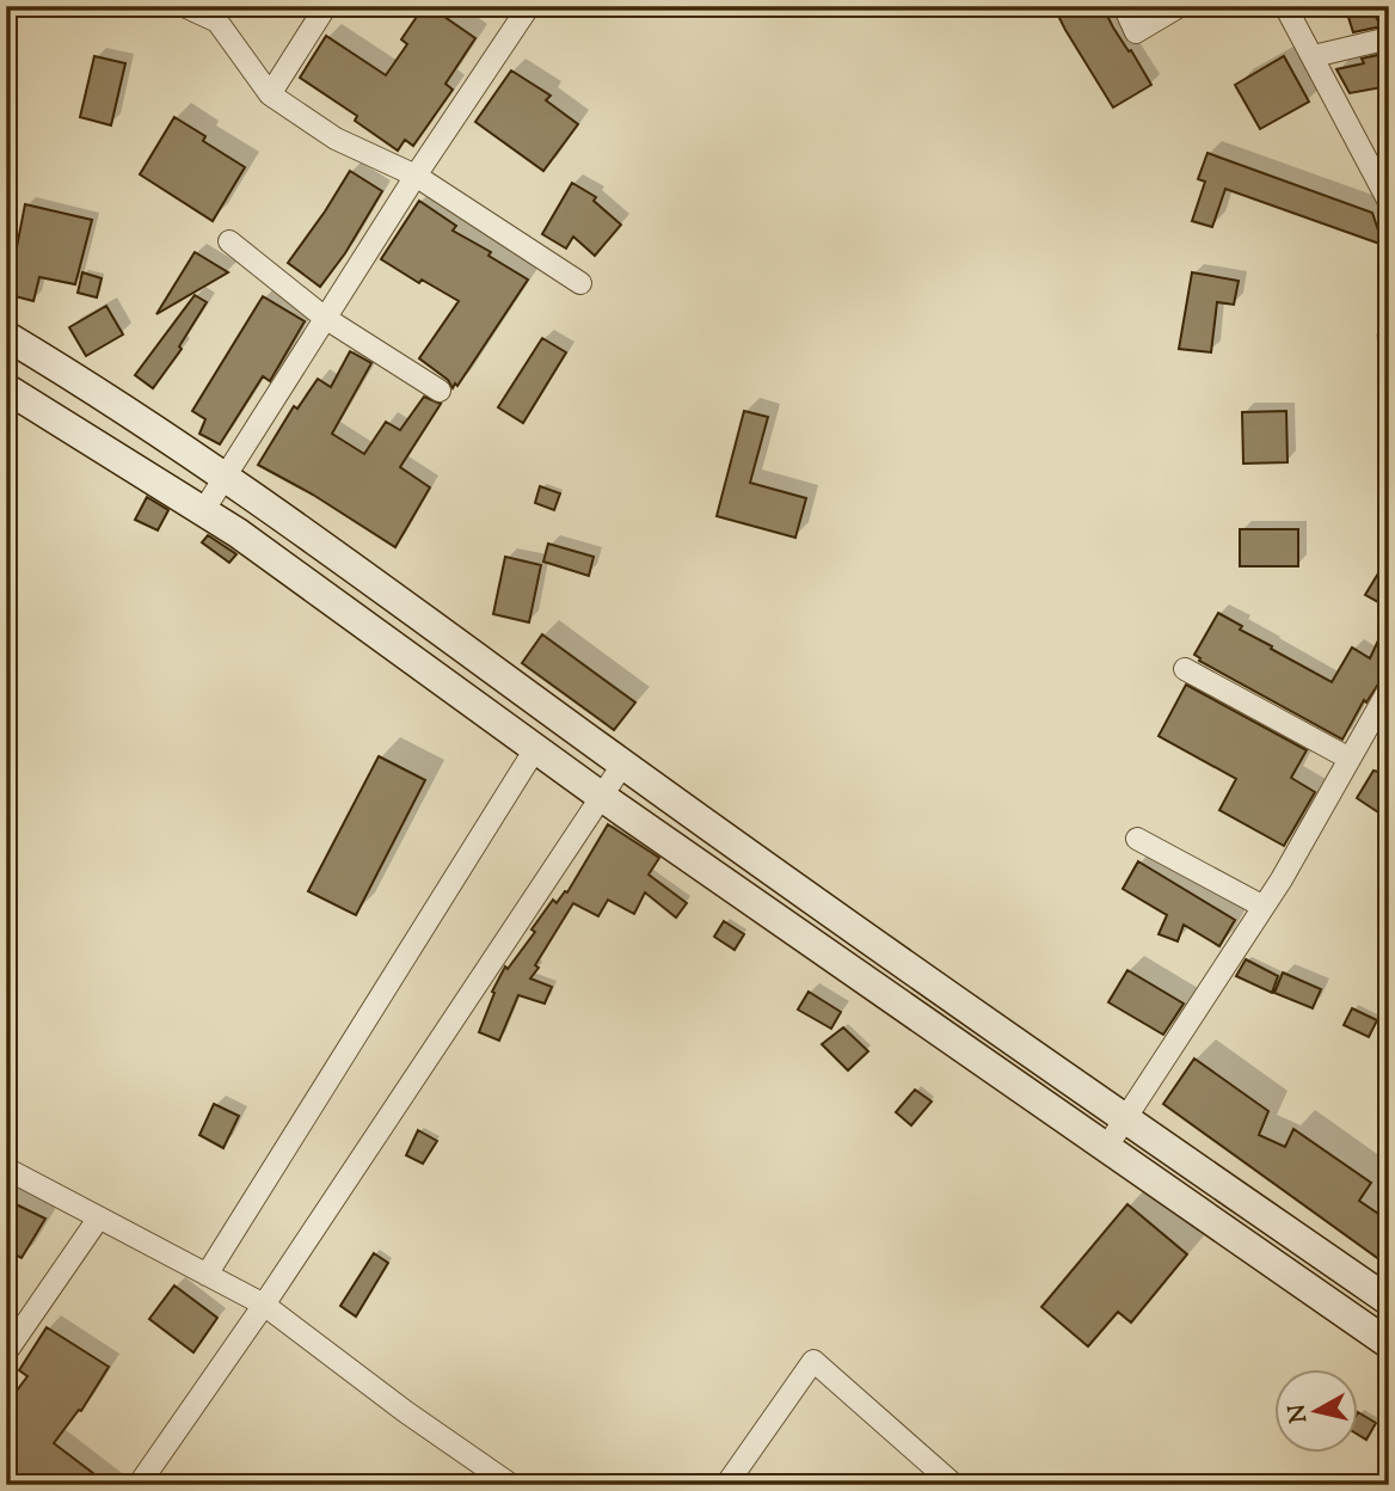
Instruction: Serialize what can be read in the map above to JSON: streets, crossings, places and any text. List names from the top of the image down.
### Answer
{
  "north": "left"
}
